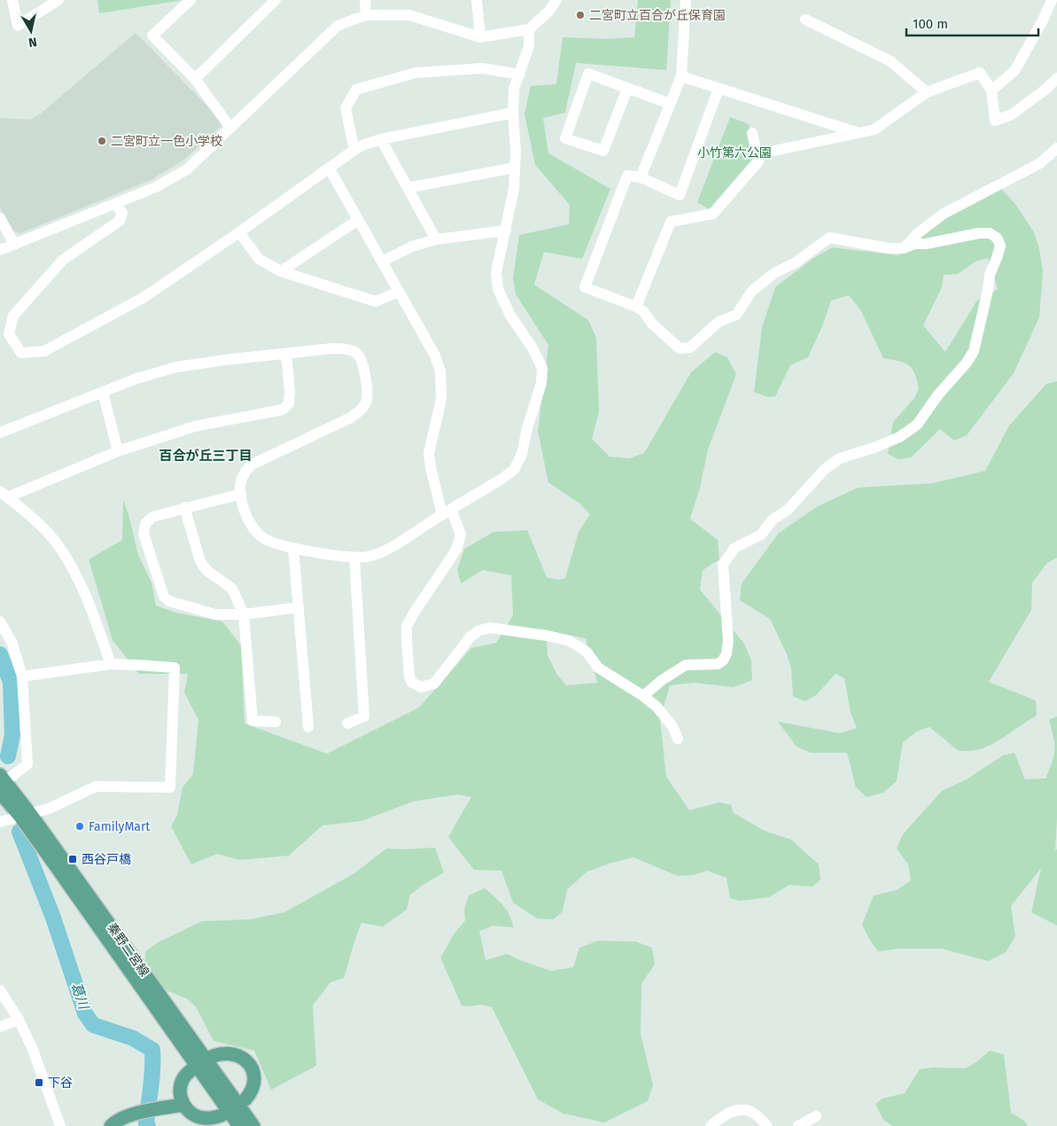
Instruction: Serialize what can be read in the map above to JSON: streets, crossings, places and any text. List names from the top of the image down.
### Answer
{
  "streets": {
    "main road": ["秦野二宮線"]
  },
  "districts": ["百合が丘三丁目"],
  "water": ["葛川"],
  "parks": ["小竹第六公園"],
  "places": {
    "other": ["二宮町立百合が丘保育園", "二宮町立一色小学校", "FamilyMart"],
    "transit": ["西谷戸橋", "下谷"]
  },
  "scale_bar": "100 m",
  "north": "bottom"
}
